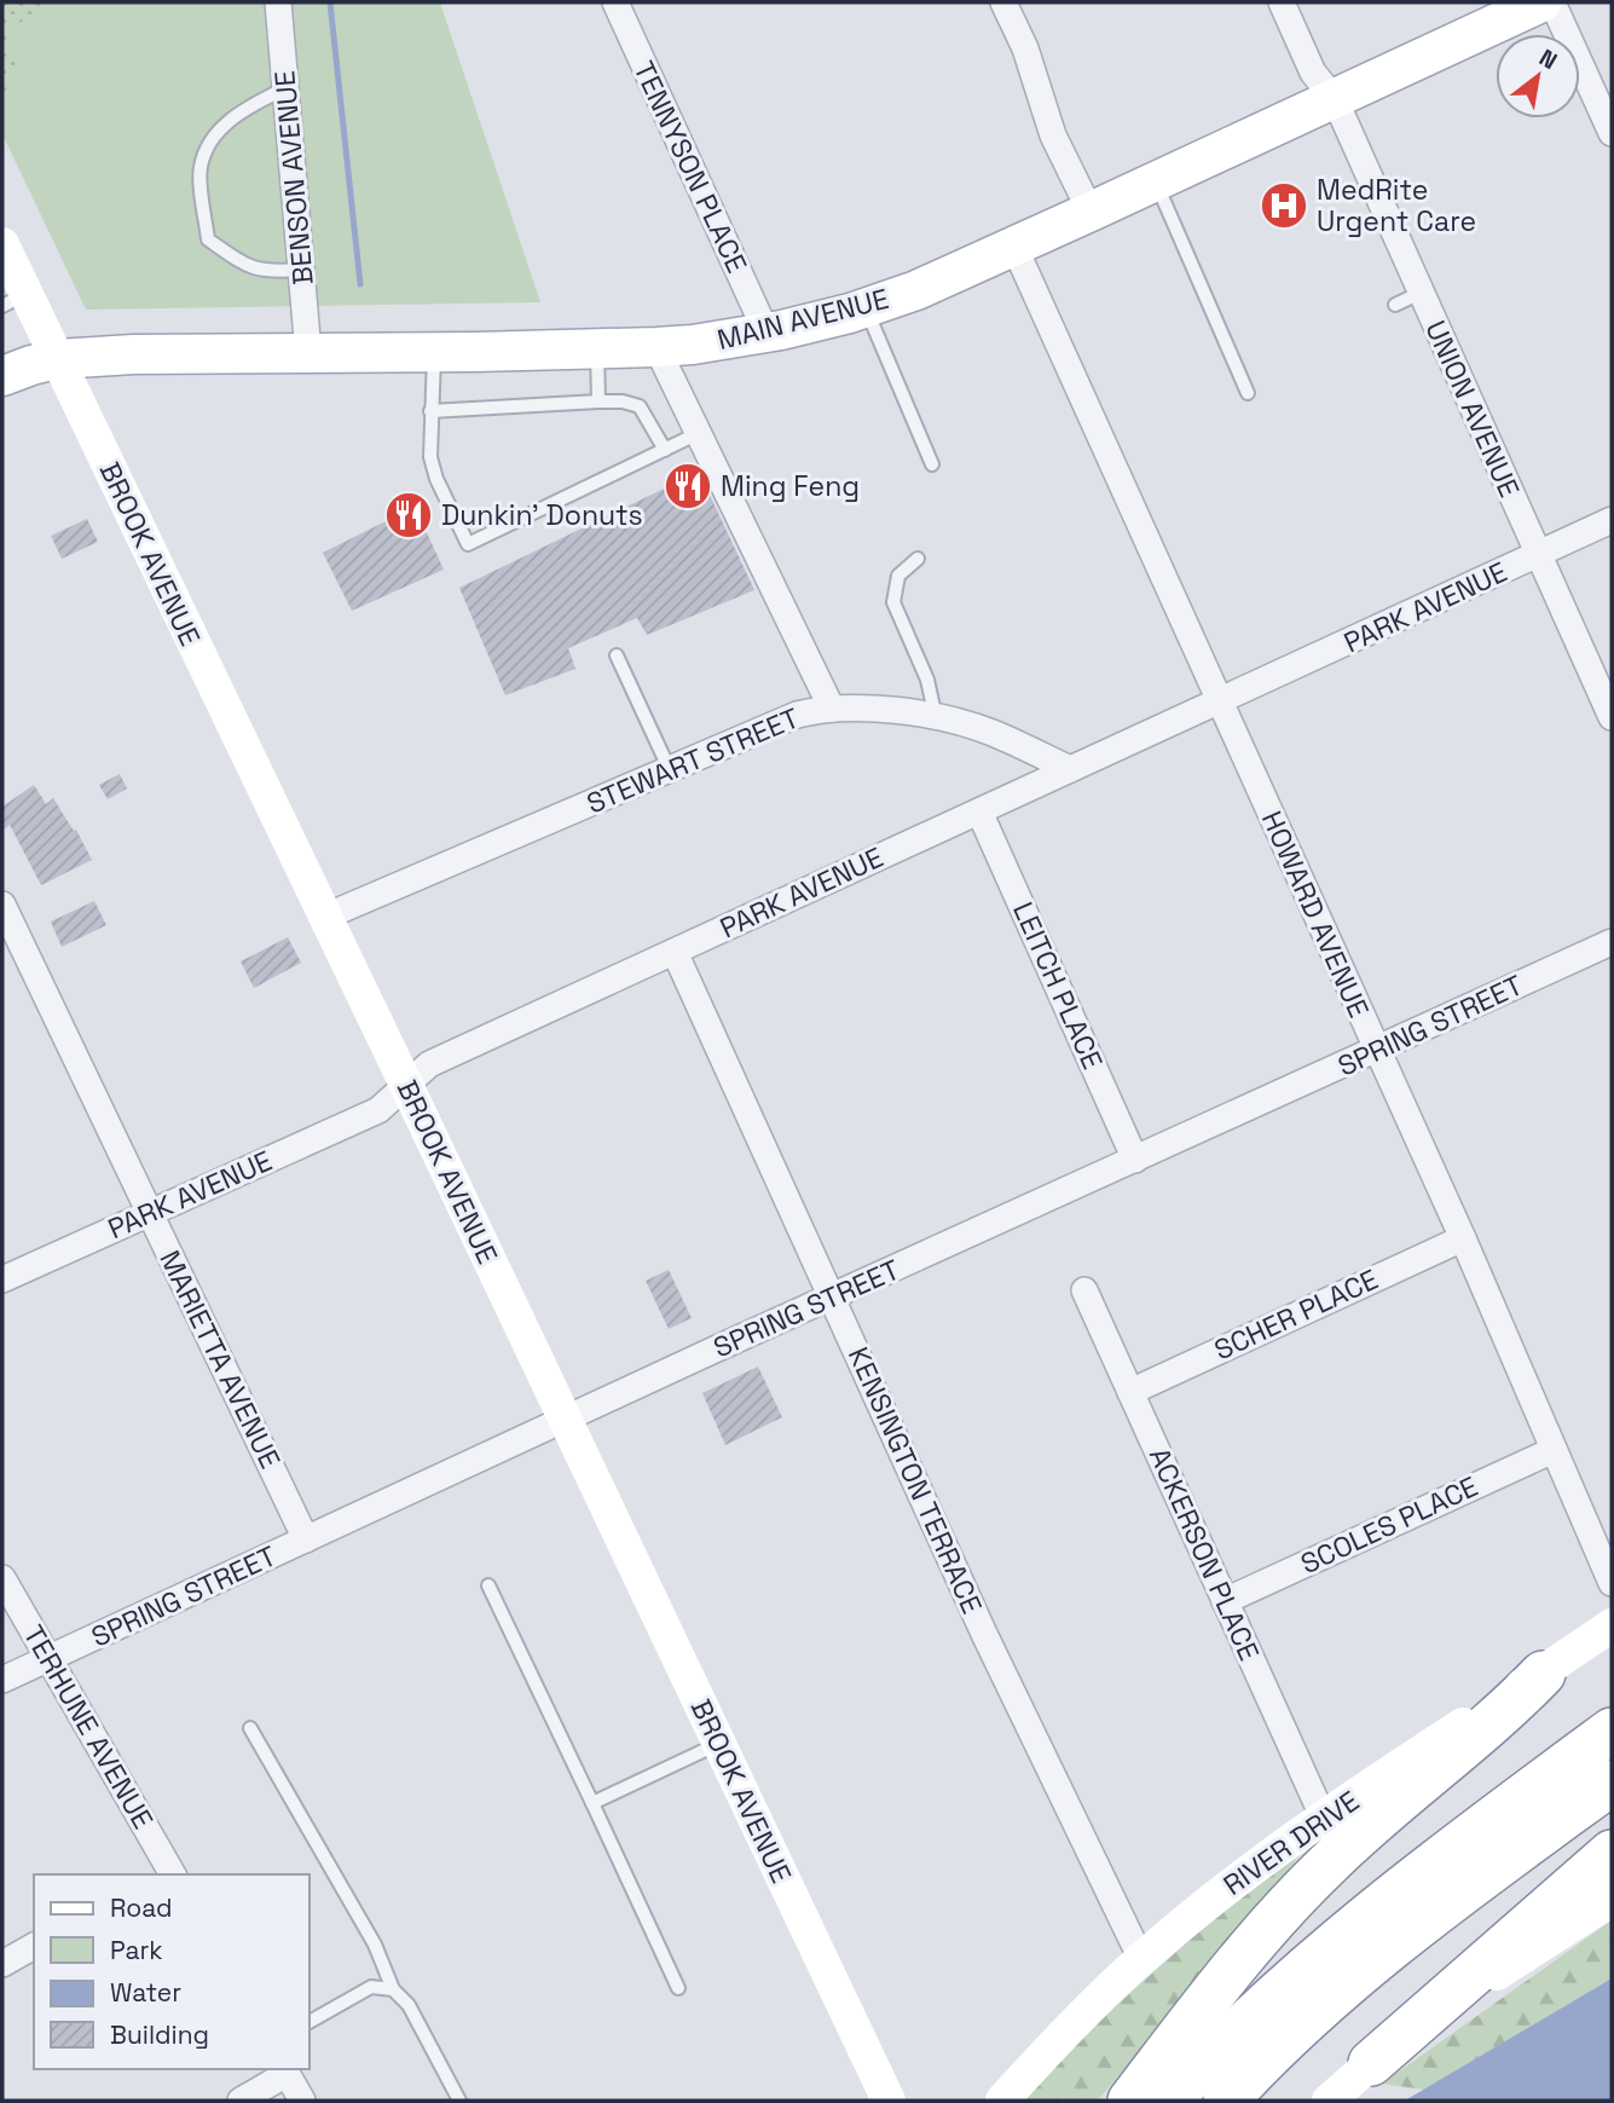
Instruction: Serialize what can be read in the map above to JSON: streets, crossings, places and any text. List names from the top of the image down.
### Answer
{
  "streets": {
    "main road": ["MAIN AVENUE", "BROOK AVENUE", "RIVER DRIVE"],
    "street": [
      "TENNYSON PLACE",
      "BENSON AVENUE",
      "UNION AVENUE",
      "PARK AVENUE",
      "STEWART STREET",
      "HOWARD AVENUE",
      "LEITCH PLACE",
      "SPRING STREET",
      "SCHER PLACE",
      "MARIETTA AVENUE",
      "KENSINGTON TERRACE",
      "SCOLES PLACE",
      "ACKERSON PLACE",
      "TERHUNE AVENUE"
    ]
  },
  "crossings": [
    ["TENNYSON PLACE", "MAIN AVENUE"],
    ["BENSON AVENUE", "MAIN AVENUE"],
    ["MAIN AVENUE", "UNION AVENUE"],
    ["MAIN AVENUE", "BROOK AVENUE"],
    ["MAIN AVENUE", "HOWARD AVENUE"],
    ["UNION AVENUE", "PARK AVENUE"],
    ["BROOK AVENUE", "PARK AVENUE"],
    ["BROOK AVENUE", "STEWART STREET"],
    ["BROOK AVENUE", "SPRING STREET"],
    ["PARK AVENUE", "STEWART STREET"],
    ["PARK AVENUE", "HOWARD AVENUE"],
    ["PARK AVENUE", "LEITCH PLACE"],
    ["PARK AVENUE", "MARIETTA AVENUE"],
    ["PARK AVENUE", "KENSINGTON TERRACE"],
    ["HOWARD AVENUE", "SPRING STREET"],
    ["HOWARD AVENUE", "SCHER PLACE"],
    ["HOWARD AVENUE", "SCOLES PLACE"],
    ["LEITCH PLACE", "SPRING STREET"],
    ["SPRING STREET", "MARIETTA AVENUE"],
    ["SPRING STREET", "KENSINGTON TERRACE"],
    ["SPRING STREET", "TERHUNE AVENUE"],
    ["SCHER PLACE", "ACKERSON PLACE"],
    ["KENSINGTON TERRACE", "RIVER DRIVE"],
    ["SCOLES PLACE", "ACKERSON PLACE"],
    ["ACKERSON PLACE", "RIVER DRIVE"]
  ],
  "places": {
    "hospital": ["MedRite Urgent Care"],
    "restaurant": ["Ming Feng", "Dunkin' Donuts"]
  },
  "legend": [
    "Road",
    "Park",
    "Water",
    "Building"
  ],
  "north": "top right"
}
